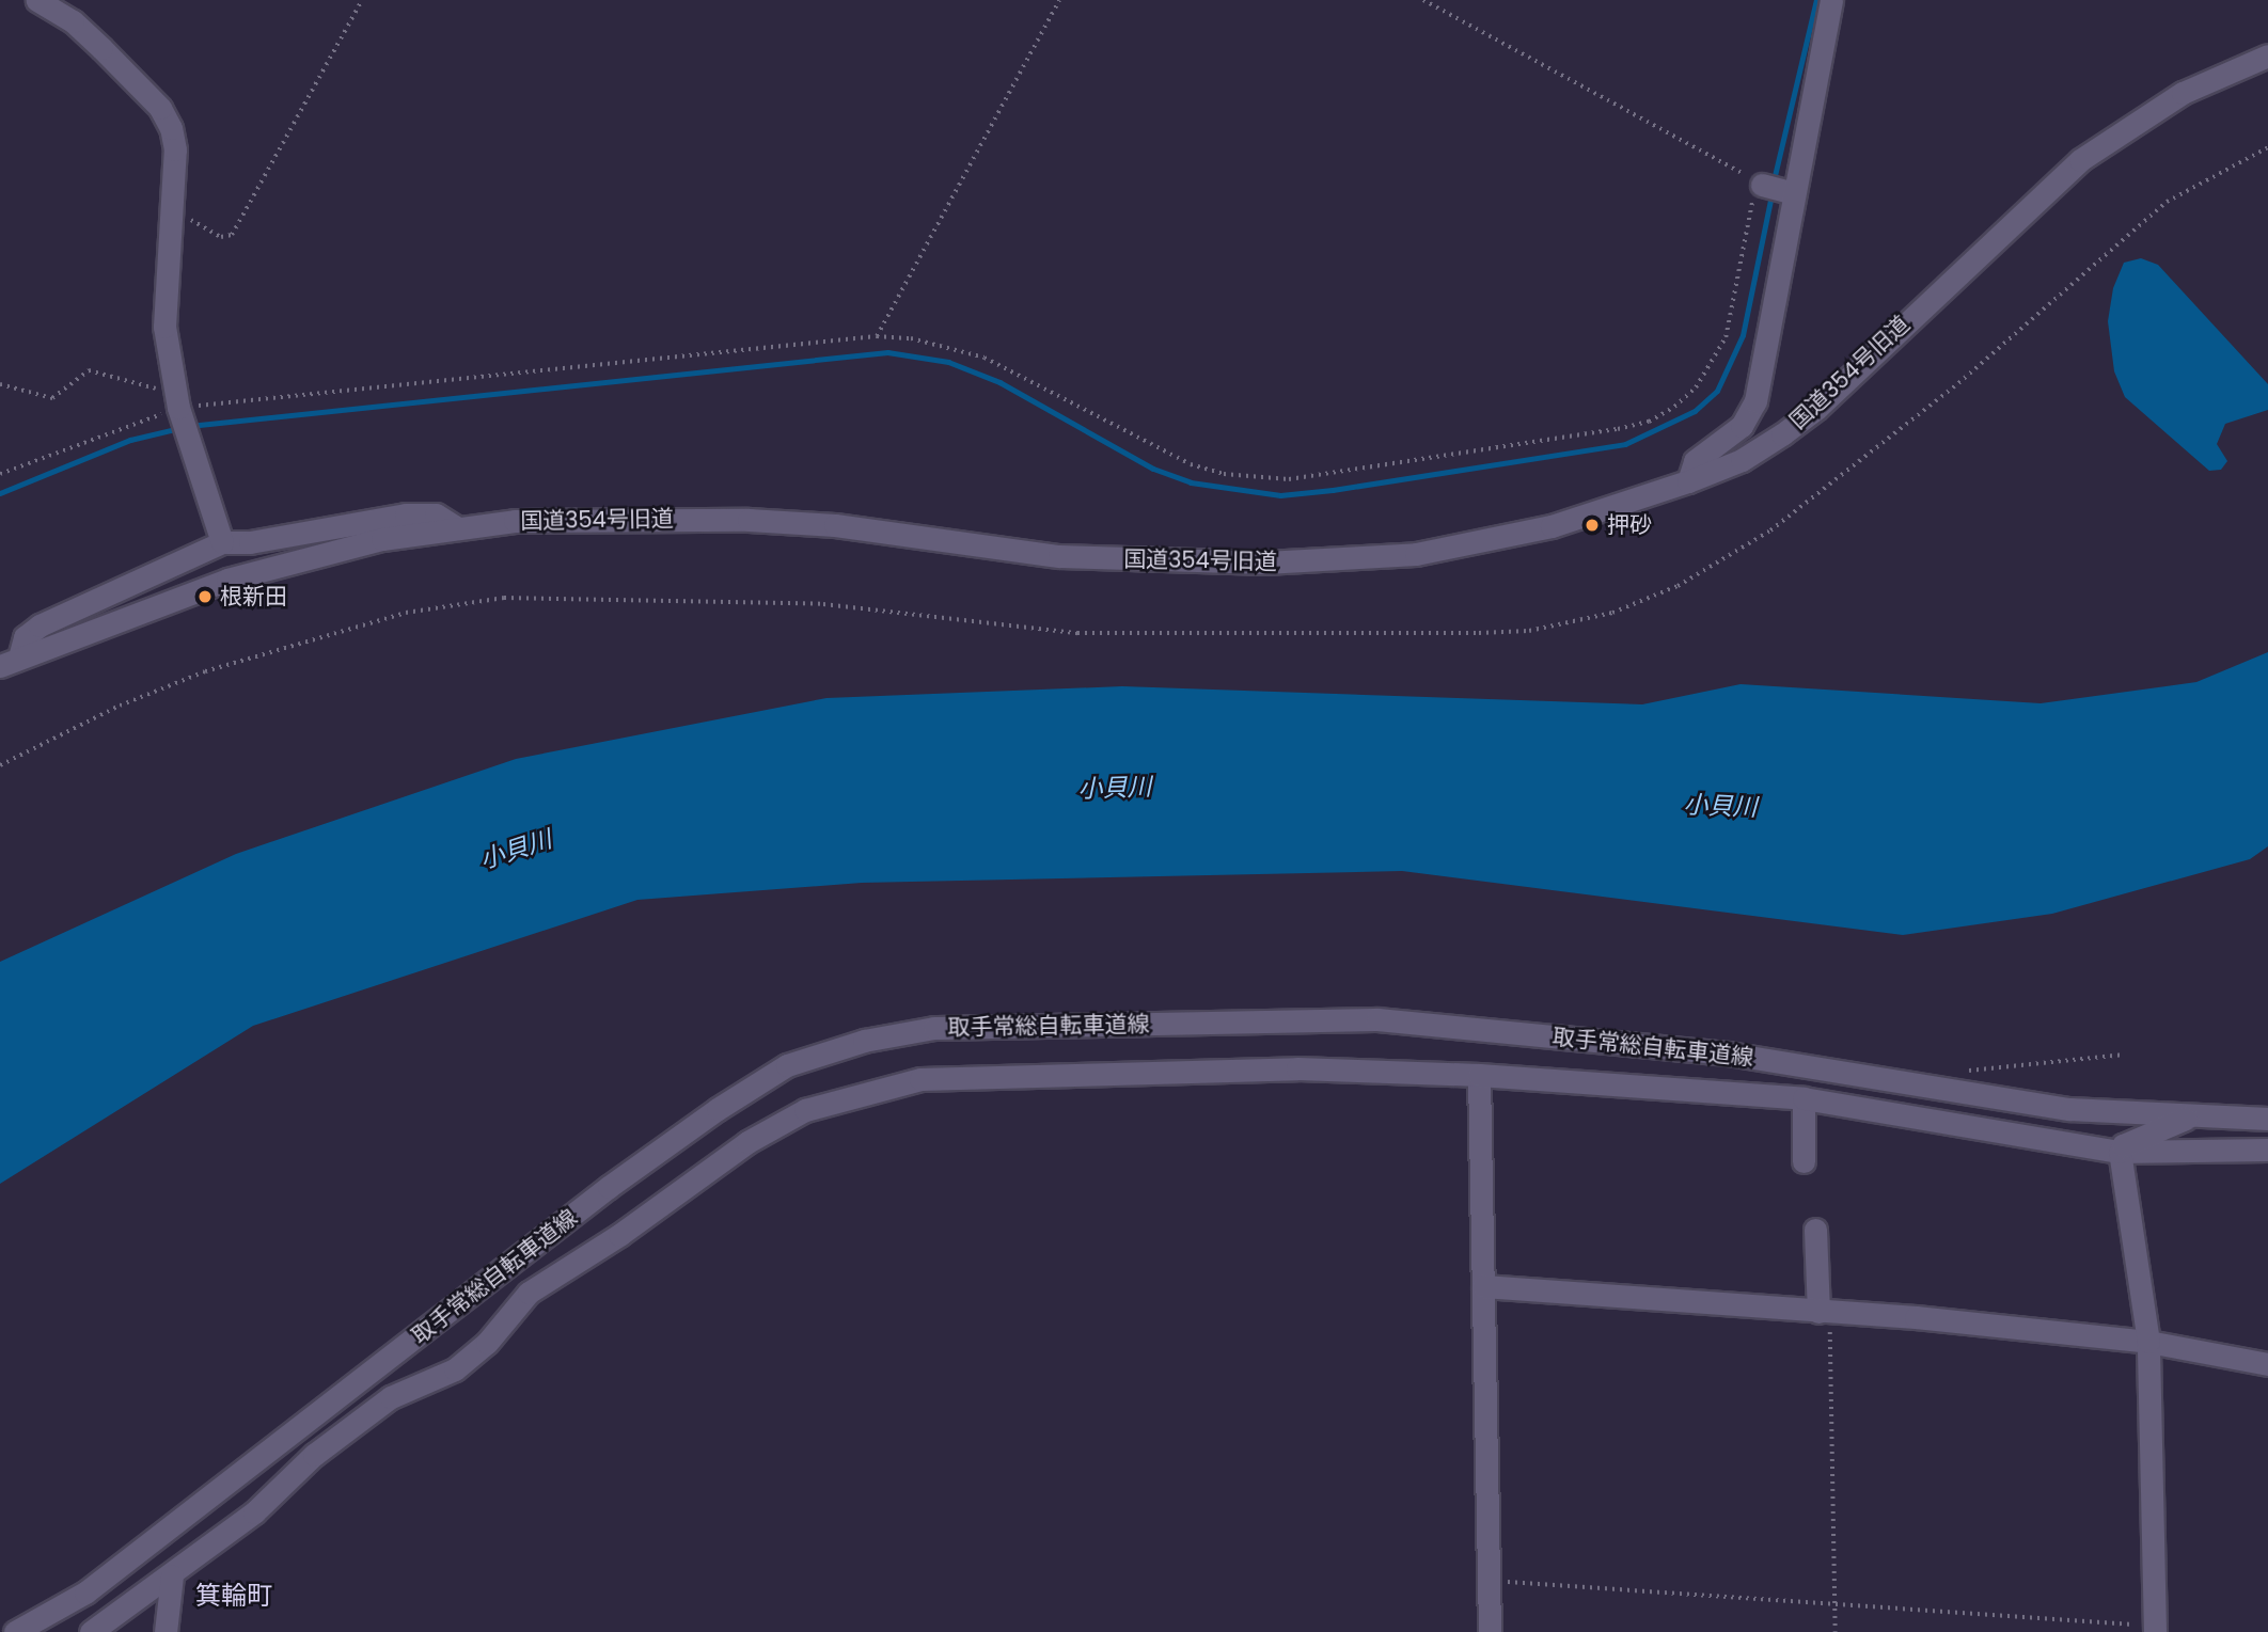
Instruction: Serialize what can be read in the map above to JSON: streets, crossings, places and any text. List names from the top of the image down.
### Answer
{
  "streets": {
    "street": ["国道354号旧道", "取手常総自転車道線"]
  },
  "districts": ["箕輪町"],
  "water": ["小貝川"],
  "places": ["押砂", "根新田"]
}
